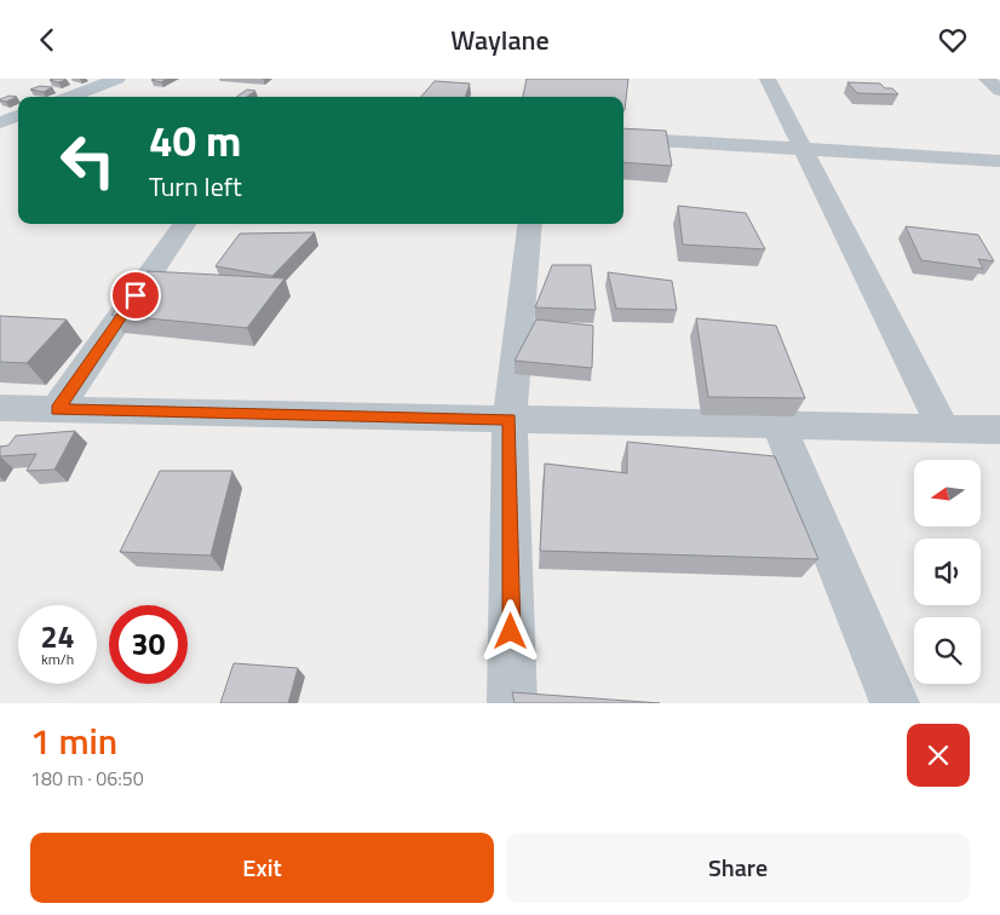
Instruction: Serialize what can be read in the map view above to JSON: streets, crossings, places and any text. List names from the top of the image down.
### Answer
{
  "north": "left",
  "page": {
    "header": "Waylane",
    "turn": ["40 m", "Turn left"],
    "speed": "24 km/h",
    "limit": "30",
    "heading": ["1 min", "180 m · 06:50"],
    "buttons": ["Exit", "Share"]
  }
}
